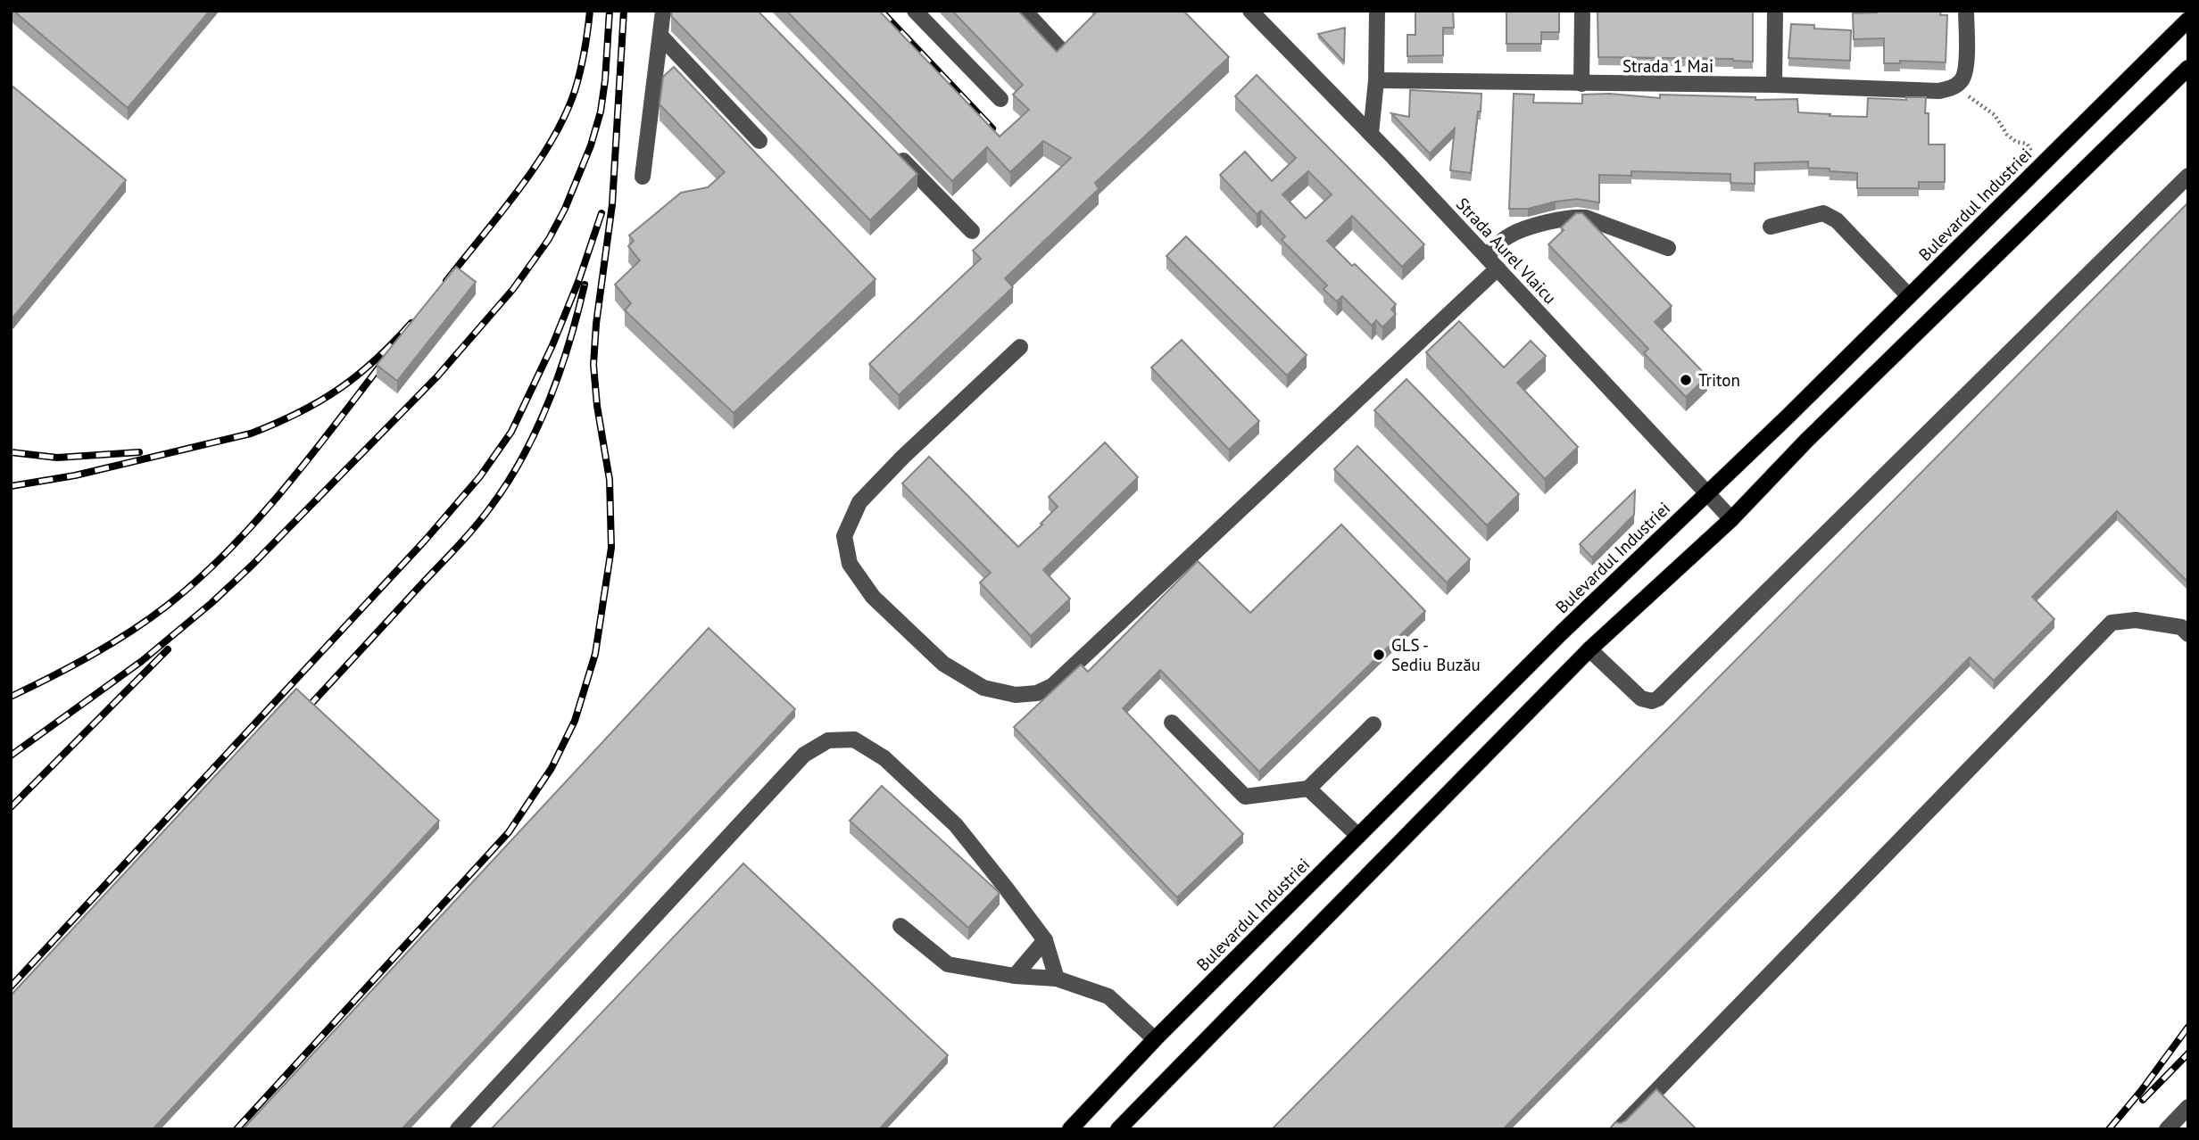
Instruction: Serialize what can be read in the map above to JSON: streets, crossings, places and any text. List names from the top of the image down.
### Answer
{
  "streets": {
    "main road": ["Bulevardul Industriei"],
    "street": ["Strada 1 Mai", "Strada Aurel Vlaicu"]
  },
  "crossings": [
    ["Bulevardul Industriei", "Strada Aurel Vlaicu"]
  ],
  "places": ["Triton", "GLS - Sediu Buzău"]
}
